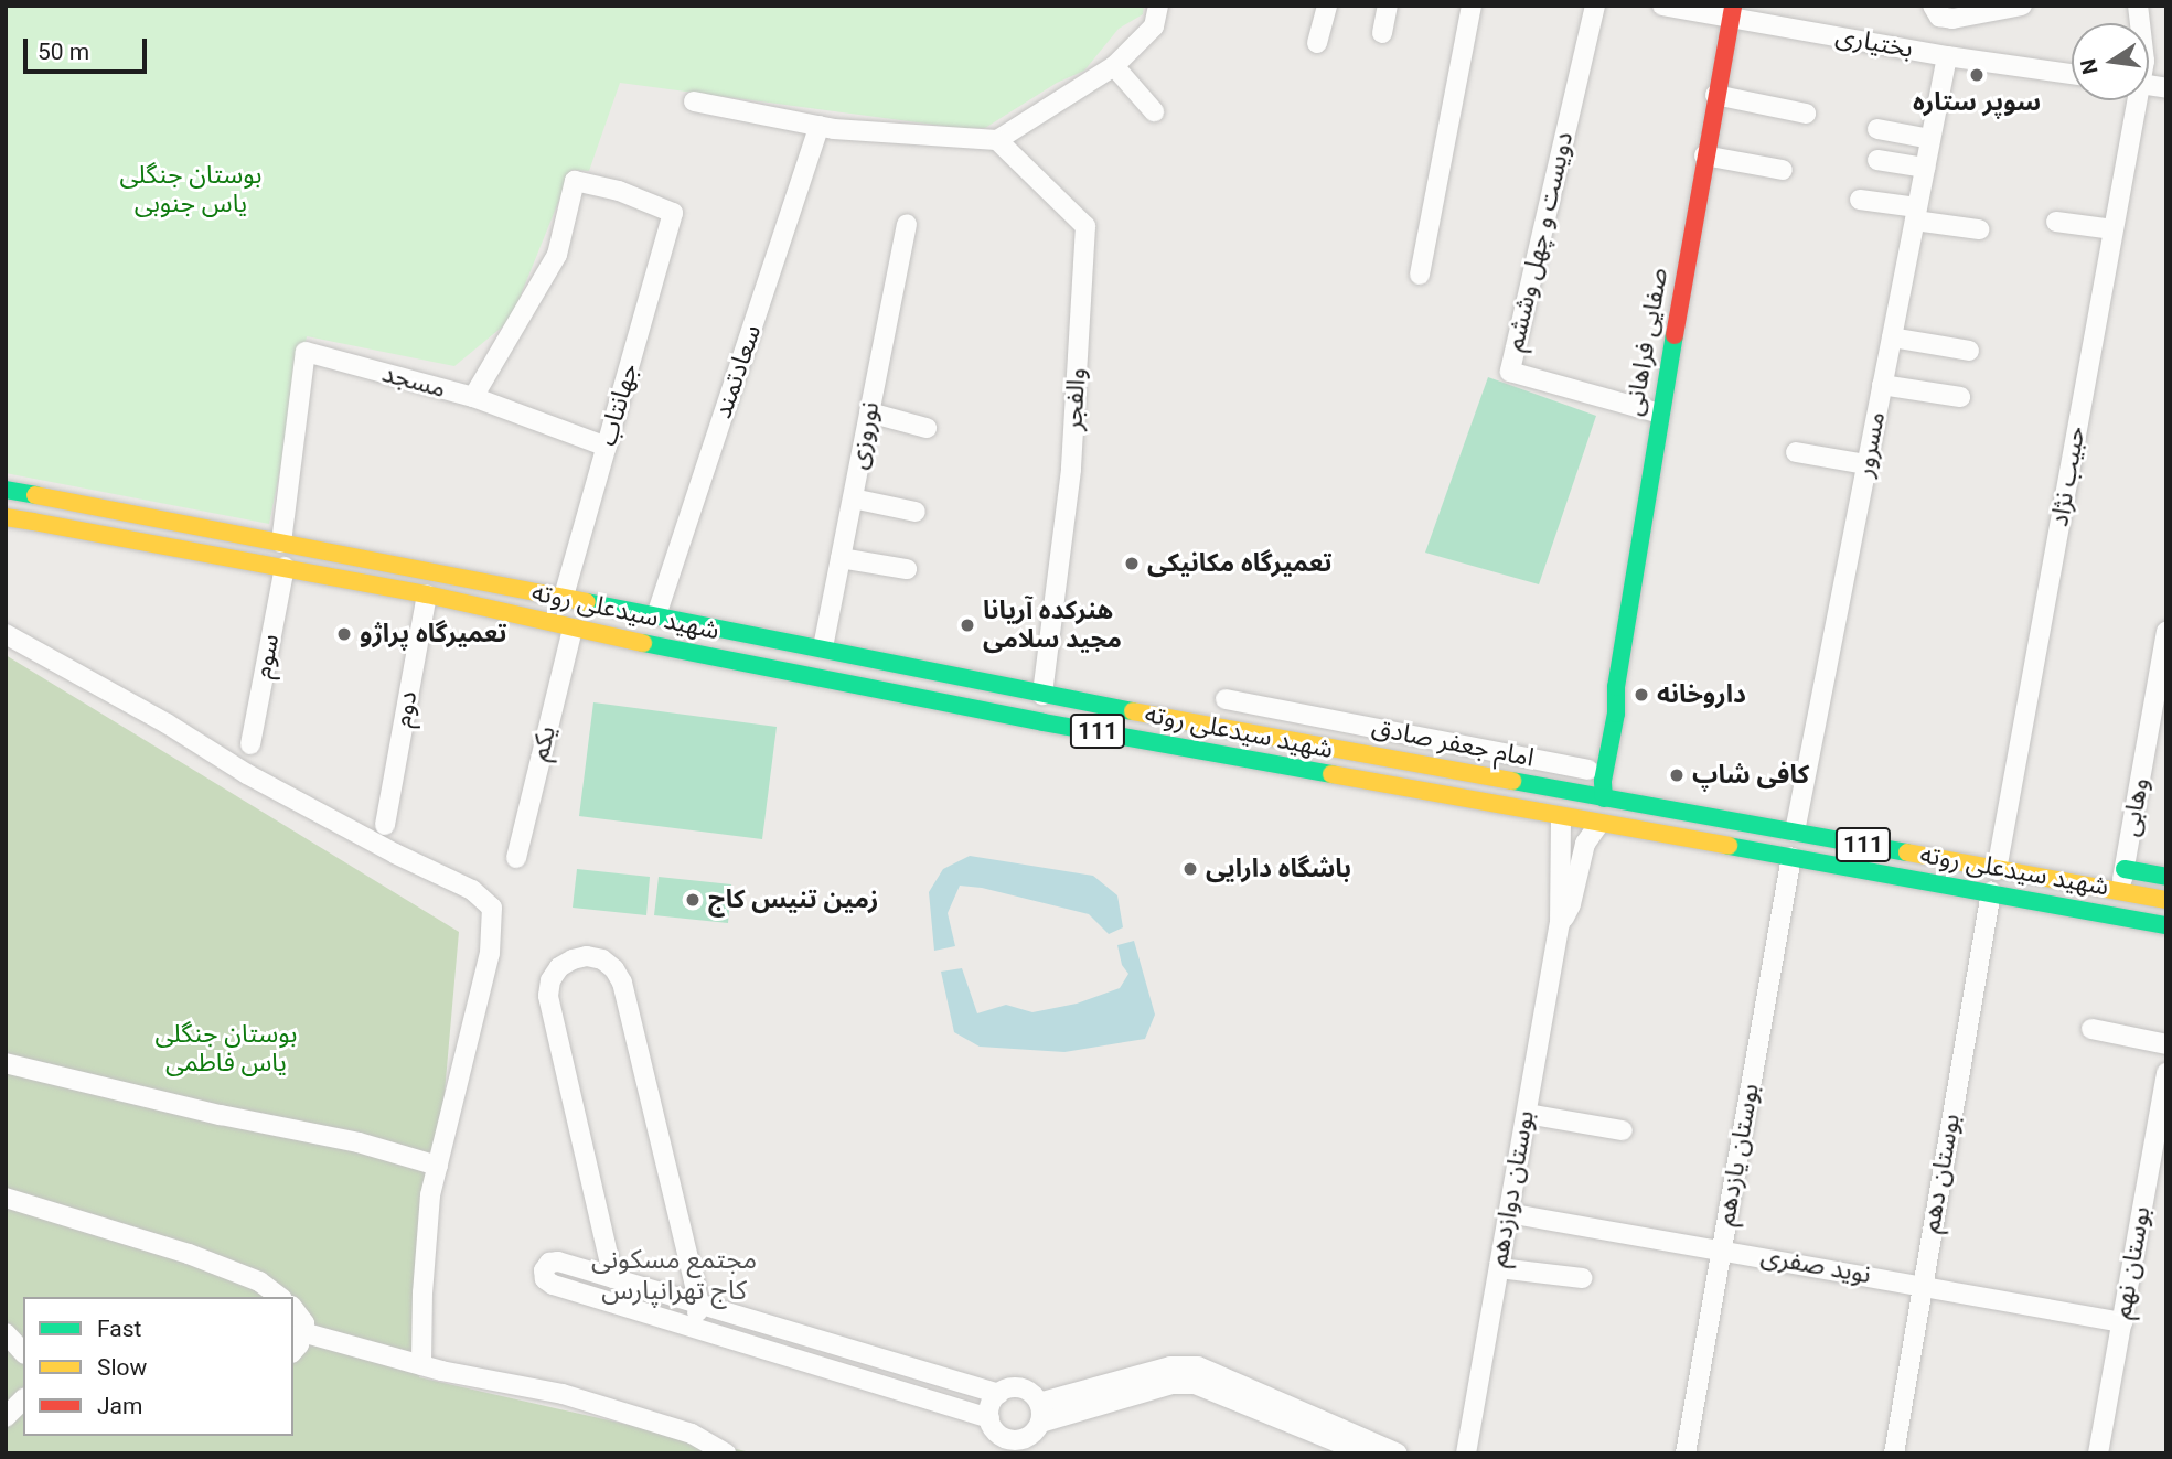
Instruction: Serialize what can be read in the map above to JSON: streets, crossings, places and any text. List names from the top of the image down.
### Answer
{
  "streets": {
    "main road": ["صفایی فراهانی", "شهید سیدعلی روته", "111"],
    "street": [
      "بختیاری",
      "دویست و چهل وششم",
      "سعادتمند",
      "مسجد",
      "والفجر",
      "جهانتاب",
      "نوروزی",
      "مسرور",
      "حبیب نژاد",
      "سوم",
      "دوم",
      "یکم",
      "امام جعفر صادق",
      "وهابی",
      "بوستان یازدهم",
      "بوستان دهم",
      "بوستان دوازدهم",
      "بوستان نهم",
      "نوید صفری"
    ]
  },
  "crossings": [
    ["بختیاری", "صفایی فراهانی"],
    ["بختیاری", "مسرور"],
    ["دویست و چهل وششم", "صفایی فراهانی"],
    ["صفایی فراهانی", "شهید سیدعلی روته"],
    ["صفایی فراهانی", "امام جعفر صادق"],
    ["سعادتمند", "شهید سیدعلی روته"],
    ["مسجد", "جهانتاب"],
    ["مسجد", "شهید سیدعلی روته"],
    ["والفجر", "شهید سیدعلی روته"],
    ["جهانتاب", "شهید سیدعلی روته"],
    ["نوروزی", "شهید سیدعلی روته"],
    ["مسرور", "شهید سیدعلی روته"],
    ["حبیب نژاد", "شهید سیدعلی روته"],
    ["شهید سیدعلی روته", "سوم"],
    ["شهید سیدعلی روته", "دوم"],
    ["شهید سیدعلی روته", "یکم"],
    ["شهید سیدعلی روته", "وهابی"],
    ["شهید سیدعلی روته", "بوستان یازدهم"],
    ["شهید سیدعلی روته", "بوستان دهم"],
    ["شهید سیدعلی روته", "بوستان دوازدهم"],
    ["بوستان یازدهم", "نوید صفری"],
    ["بوستان دهم", "نوید صفری"],
    ["بوستان دوازدهم", "نوید صفری"],
    ["بوستان نهم", "نوید صفری"]
  ],
  "districts": ["مجتمع مسکونی کاج تهرانپارس"],
  "parks": ["بوستان جنگلی یاس جنوبی", "بوستان جنگلی یاس فاطمی"],
  "places": [
    "سوپر ستاره",
    "تعمیرگاه مکانیکی",
    "هنرکده آریانا مجید سلامی",
    "تعمیرگاه پراژو",
    "داروخانه",
    "کافی شاپ",
    "باشگاه دارایی",
    "زمین تنیس کاج"
  ],
  "legend": ["Fast", "Slow", "Jam"],
  "scale_bar": "50 m",
  "north": "left"
}
